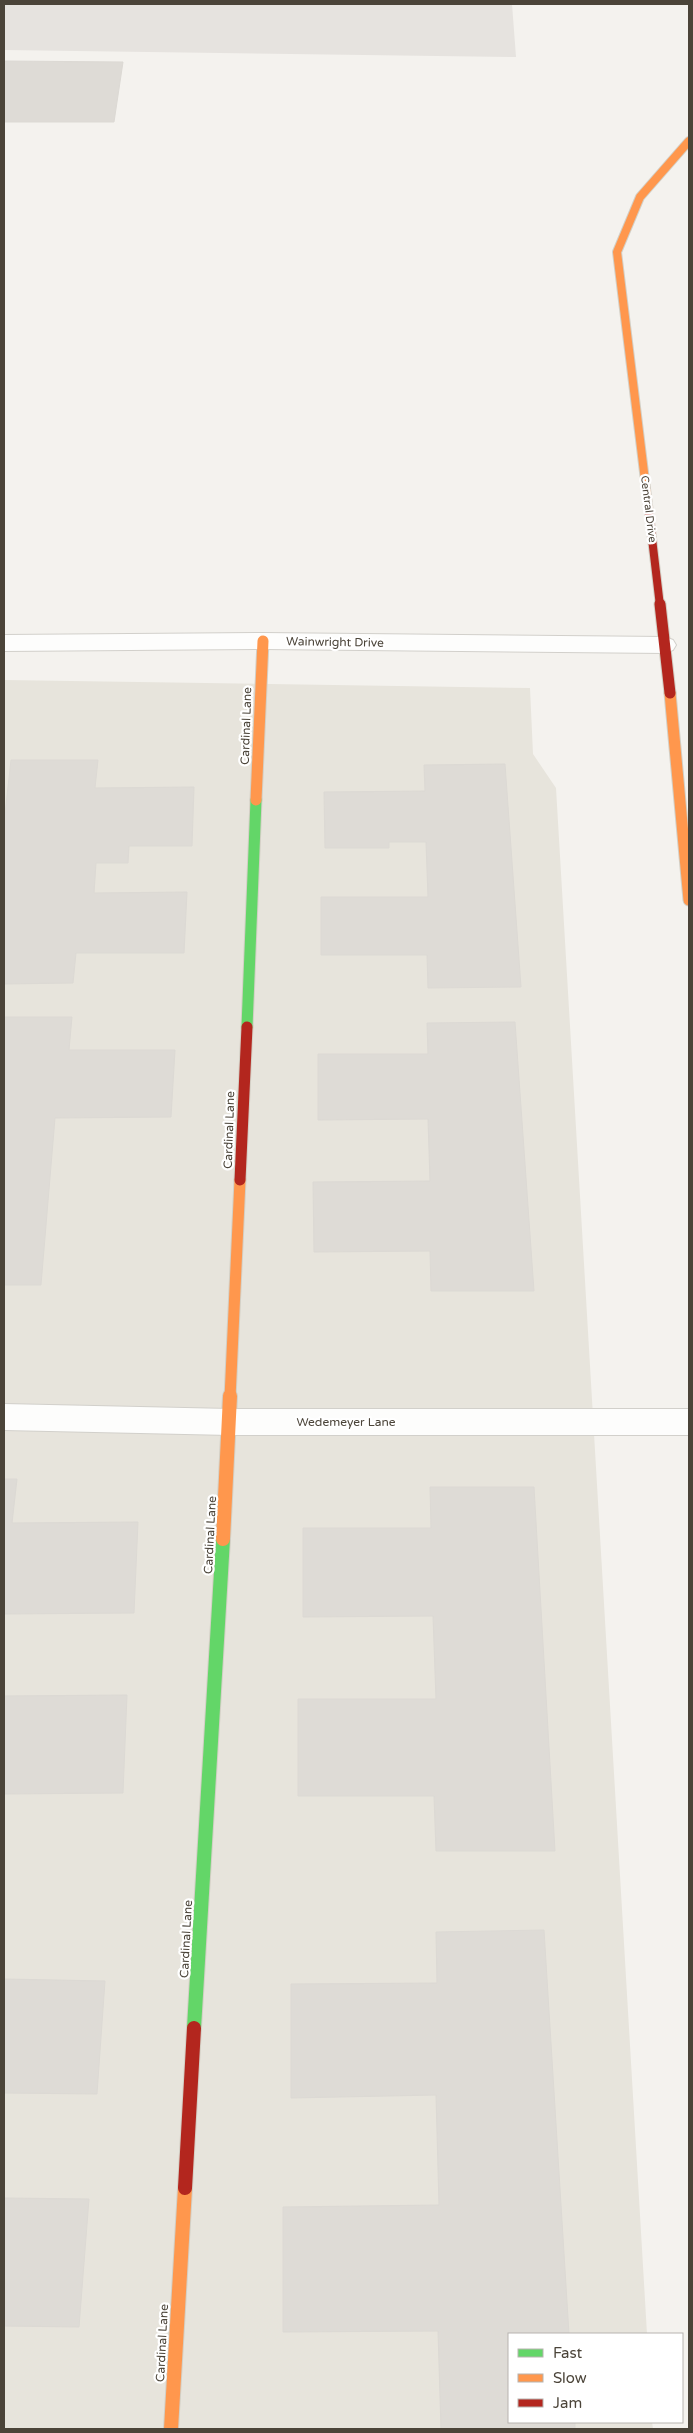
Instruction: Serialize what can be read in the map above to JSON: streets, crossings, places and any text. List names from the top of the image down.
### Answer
{
  "streets": {
    "street": [
      "Central Drive",
      "Wainwright Drive",
      "Cardinal Lane",
      "Wedemeyer Lane"
    ]
  },
  "crossings": [
    ["Central Drive", "Wainwright Drive"],
    ["Wainwright Drive", "Cardinal Lane"],
    ["Cardinal Lane", "Wedemeyer Lane"]
  ],
  "legend": ["Fast", "Slow", "Jam"]
}
